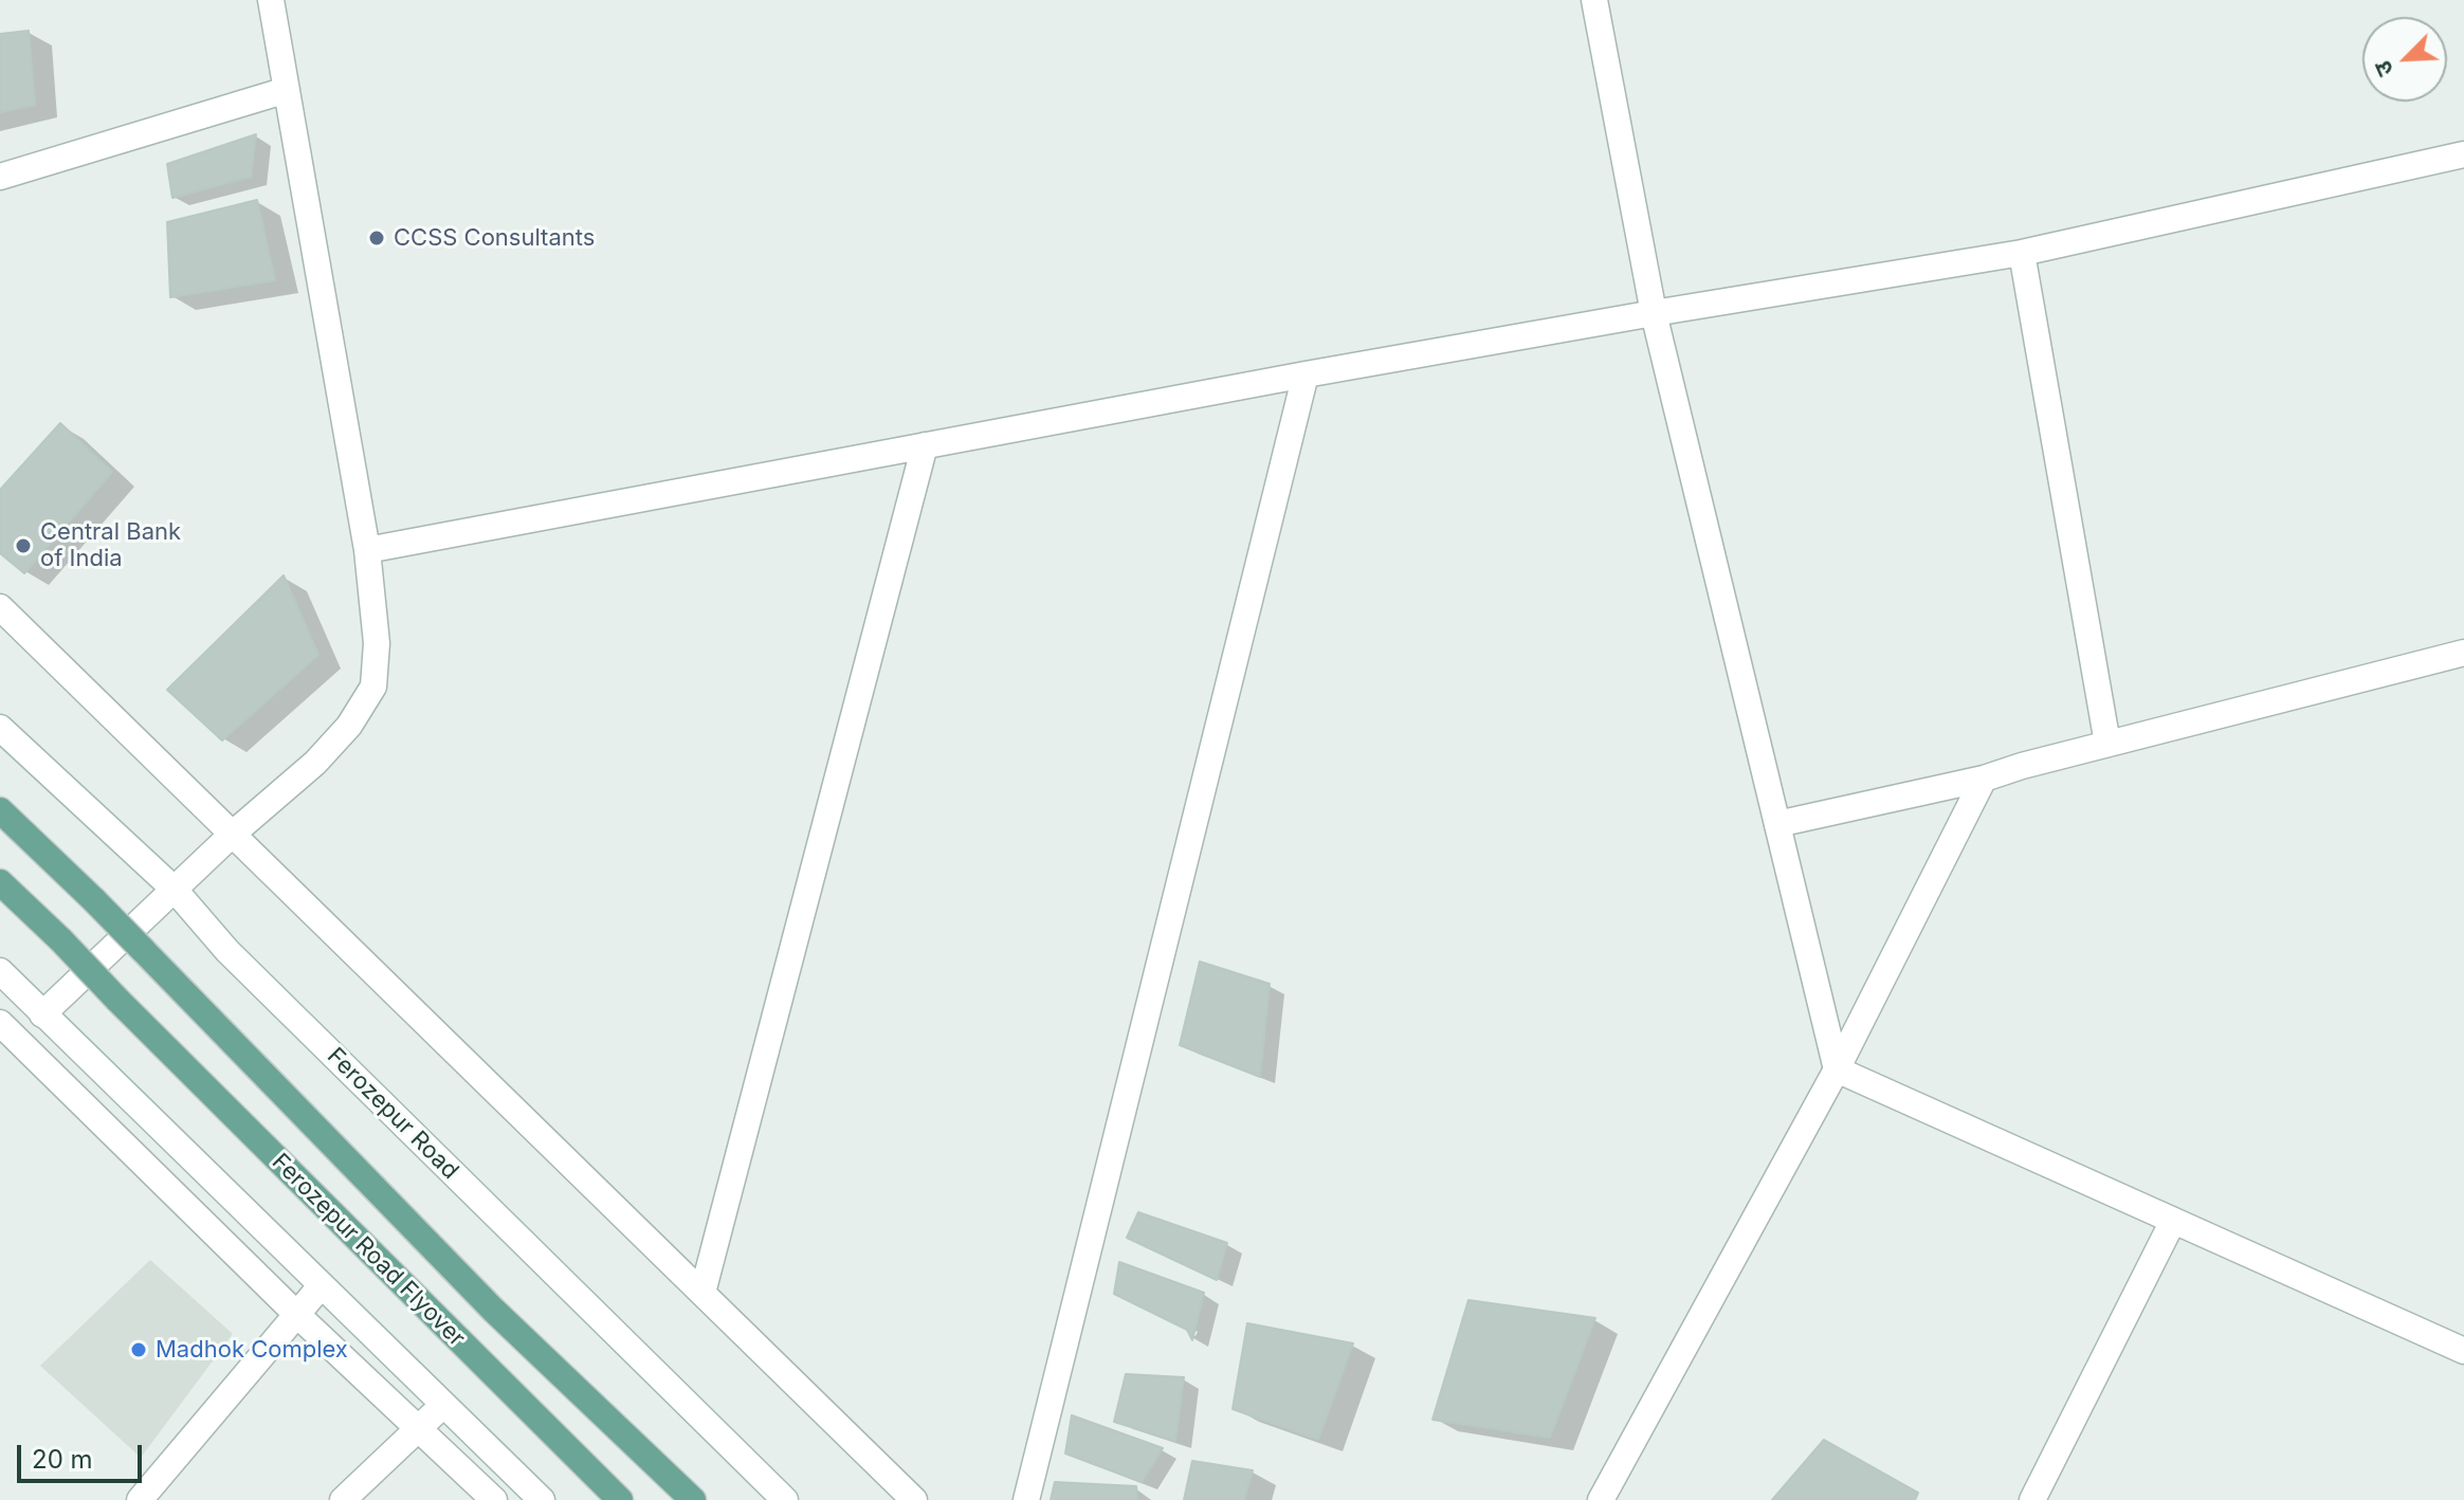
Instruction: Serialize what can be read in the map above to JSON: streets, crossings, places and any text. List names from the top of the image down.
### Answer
{
  "streets": {
    "main road": ["Ferozepur Road Flyover"],
    "street": ["Ferozepur Road"]
  },
  "places": ["CCSS Consultants", "Central Bank of India", "Madhok Complex"],
  "scale_bar": "20 m",
  "north": "bottom left"
}
